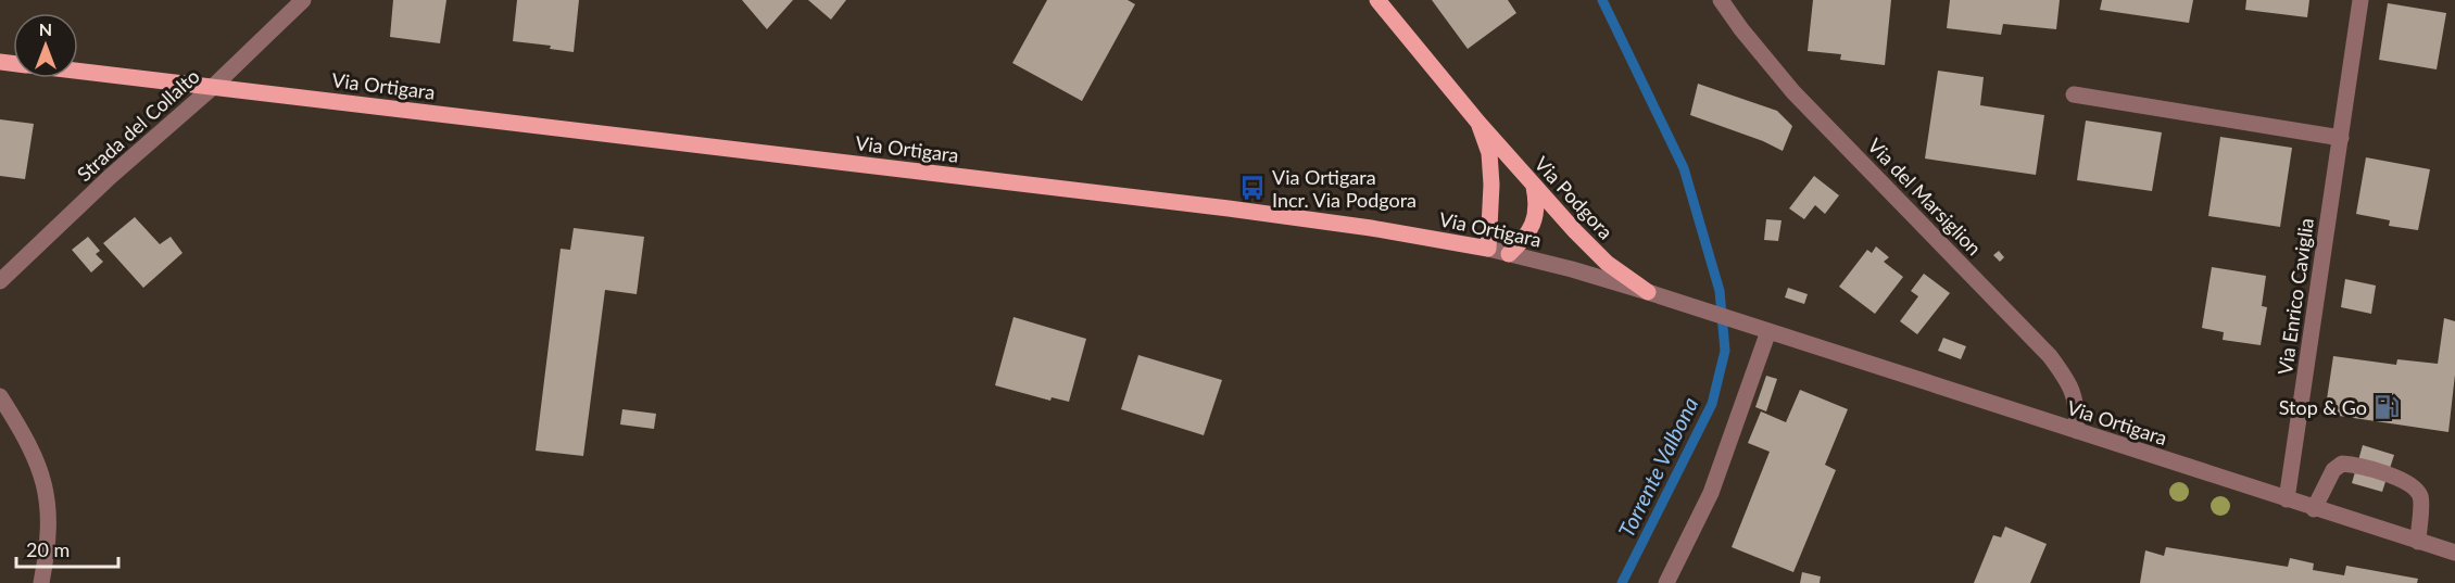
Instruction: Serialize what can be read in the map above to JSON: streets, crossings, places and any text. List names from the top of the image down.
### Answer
{
  "streets": {
    "main road": ["Via Ortigara", "Via Podgora"],
    "street": ["Strada del Collalto", "Via del Marsiglion", "Via Enrico Caviglia"]
  },
  "crossings": [
    ["Via Ortigara", "Strada del Collalto"],
    ["Via Ortigara", "Via del Marsiglion"],
    ["Via Ortigara", "Via Podgora"],
    ["Via Ortigara", "Via Enrico Caviglia"]
  ],
  "water": ["Torrente Valbona"],
  "places": {
    "bus stop": ["Via Ortigara Incr. Via Podgora"],
    "fuel station": ["Stop & Go"]
  },
  "scale_bar": "20 m",
  "north": "top"
}
